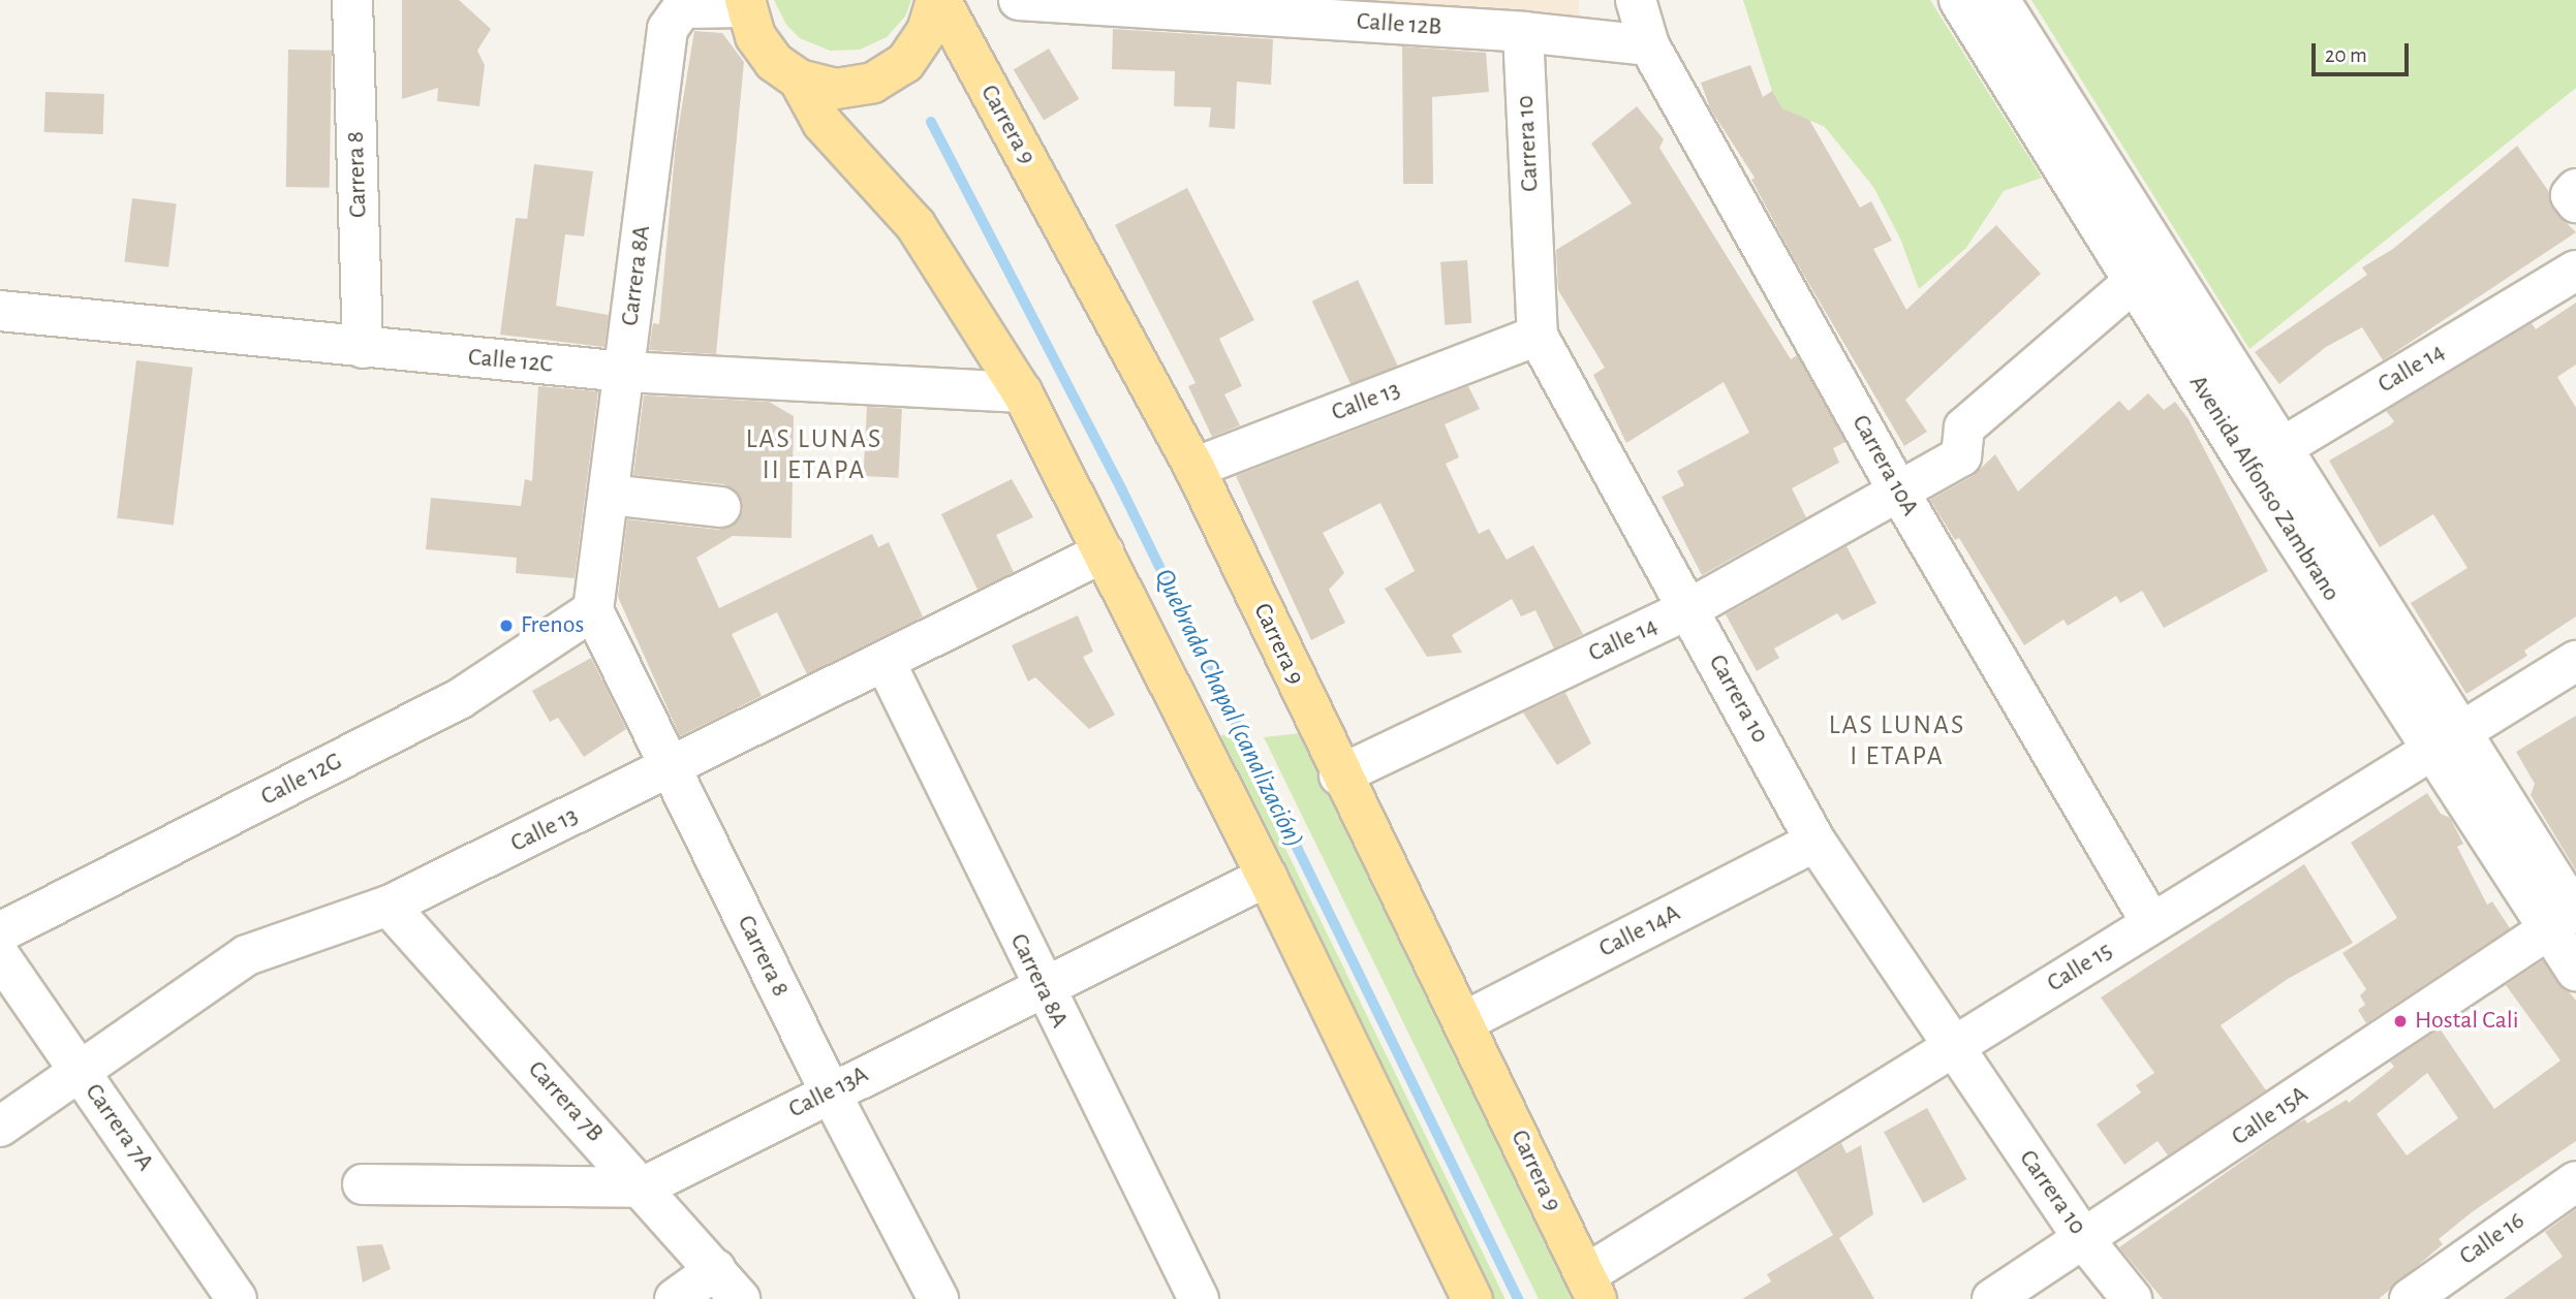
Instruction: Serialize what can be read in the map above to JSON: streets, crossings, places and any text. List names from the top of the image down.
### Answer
{
  "streets": {
    "main road": ["Carrera 9"],
    "street": [
      "Calle 12B",
      "Carrera 10",
      "Carrera 8",
      "Carrera 8A",
      "Calle 12C",
      "Calle 14",
      "Calle 13",
      "Carrera 10A",
      "Avenida Alfonso Zambrano",
      "Calle 12G",
      "Calle 14A",
      "Calle 15",
      "Calle 13A",
      "Carrera 7B",
      "Calle 15A",
      "Carrera 7A",
      "Calle 16"
    ]
  },
  "crossings": [
    ["Calle 12B", "Carrera 10"],
    ["Calle 12B", "Carrera 10A"],
    ["Carrera 9", "Calle 14"],
    ["Carrera 9", "Calle 13"],
    ["Carrera 9", "Calle 14A"],
    ["Carrera 9", "Calle 15"],
    ["Carrera 10", "Calle 14"],
    ["Carrera 10", "Calle 13"],
    ["Carrera 10", "Calle 14A"],
    ["Carrera 10", "Calle 15"],
    ["Carrera 10", "Calle 15A"],
    ["Carrera 8", "Carrera 8A"],
    ["Carrera 8", "Calle 12C"],
    ["Carrera 8", "Calle 13"],
    ["Carrera 8", "Calle 12G"],
    ["Carrera 8", "Calle 13A"],
    ["Carrera 8A", "Calle 12C"],
    ["Carrera 8A", "Calle 13"],
    ["Carrera 8A", "Calle 12G"],
    ["Carrera 8A", "Calle 13A"],
    ["Calle 14", "Carrera 10A"],
    ["Calle 14", "Avenida Alfonso Zambrano"],
    ["Calle 13", "Carrera 7B"],
    ["Calle 13", "Carrera 7A"],
    ["Carrera 10A", "Calle 15"],
    ["Avenida Alfonso Zambrano", "Calle 15"],
    ["Avenida Alfonso Zambrano", "Calle 15A"],
    ["Calle 13A", "Carrera 7B"]
  ],
  "districts": ["LAS LUNAS II ETAPA", "LAS LUNAS I ETAPA"],
  "water": ["Quebrada Chapal (canalización)"],
  "places": ["Frenos", "Hostal Cali"],
  "scale_bar": "20 m"
}
